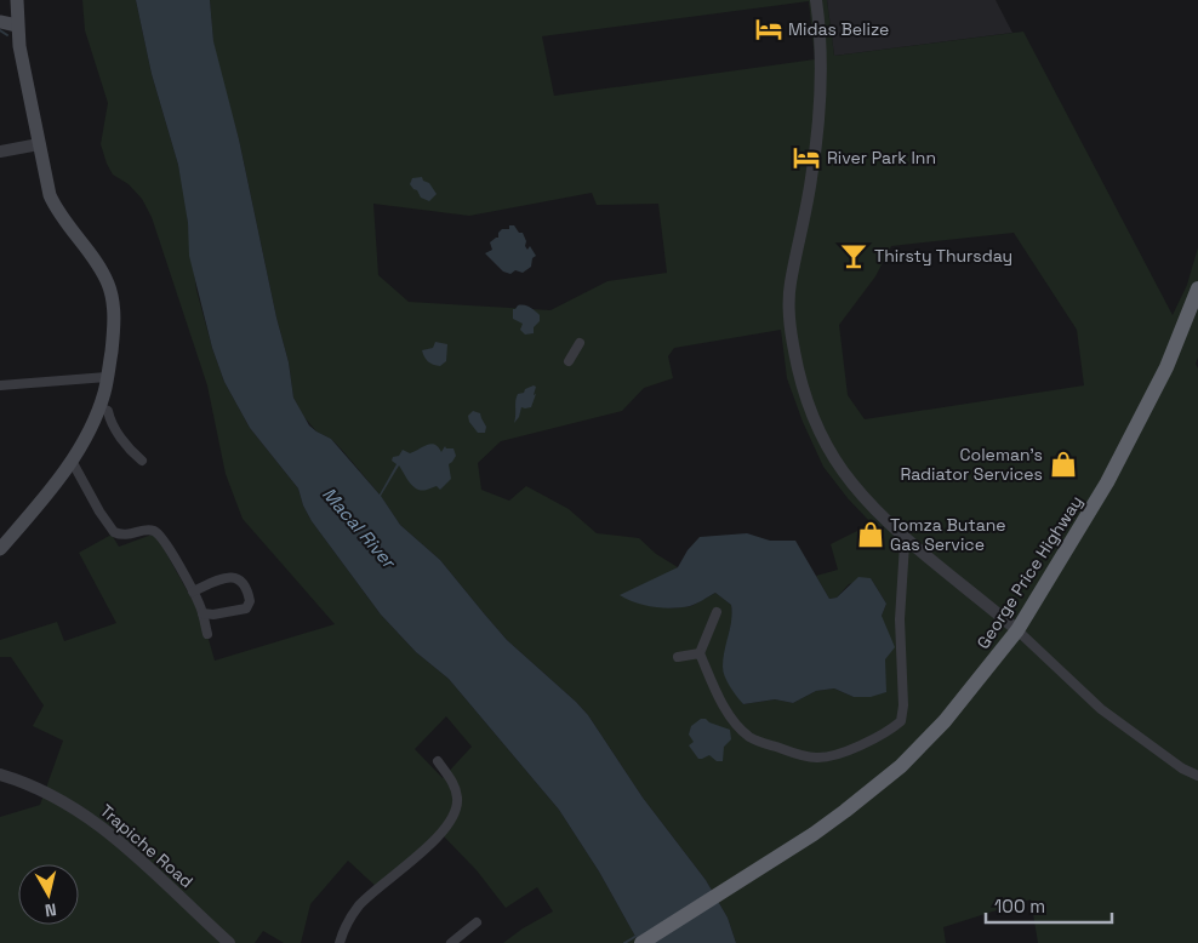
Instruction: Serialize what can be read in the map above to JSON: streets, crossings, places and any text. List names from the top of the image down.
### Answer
{
  "streets": {
    "highway": ["George Price Highway"],
    "street": ["Trapiche Road"]
  },
  "water": ["Macal River"],
  "places": {
    "hotel": ["Midas Belize", "River Park Inn"],
    "bar": ["Thirsty Thursday"],
    "shop": ["Coleman's Radiator Services", "Tomza Butane Gas Service"]
  },
  "scale_bar": "100 m",
  "north": "bottom"
}
